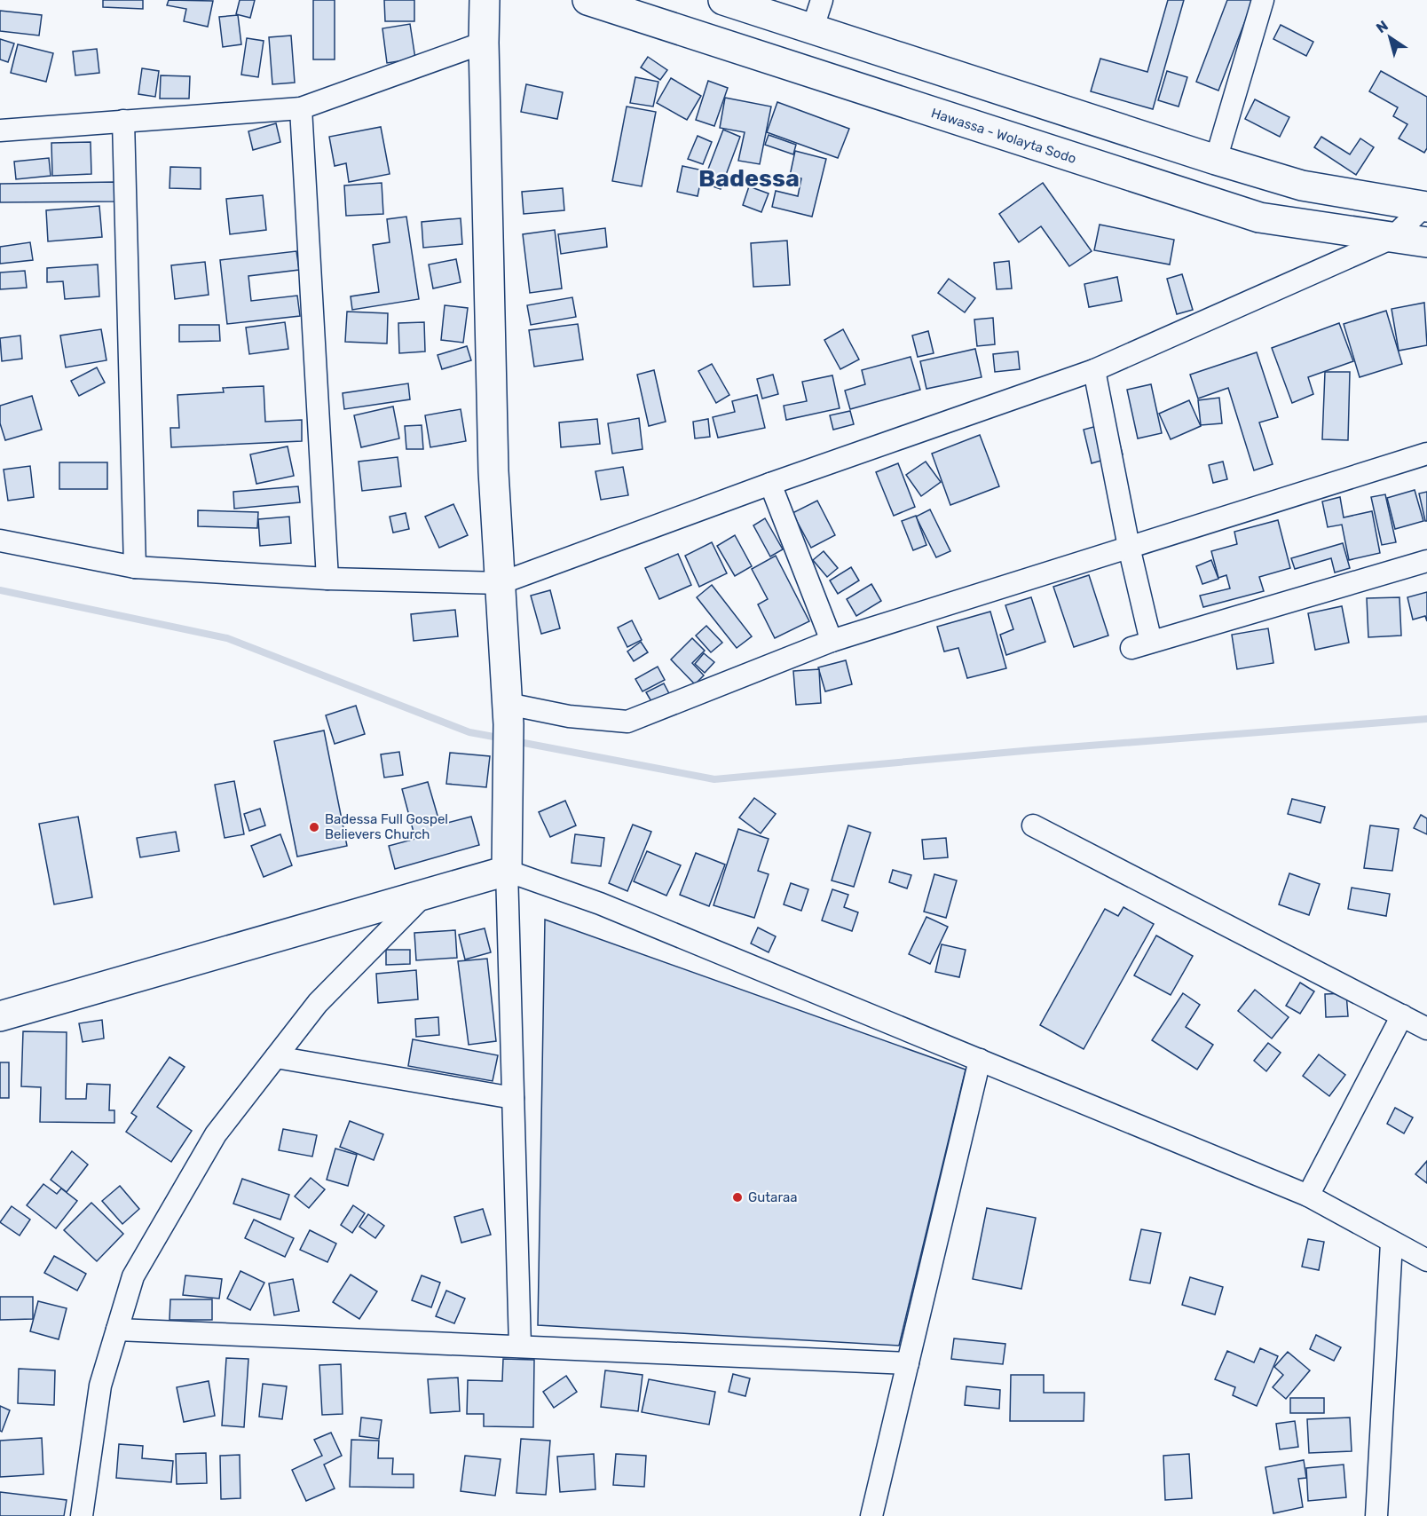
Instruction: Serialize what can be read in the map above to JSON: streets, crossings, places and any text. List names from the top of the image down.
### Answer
{
  "streets": {
    "main road": ["Hawassa - Wolayta Sodo"]
  },
  "districts": ["Badessa"],
  "places": ["Badessa Full Gospel Believers Church", "Gutaraa"],
  "north": "top left"
}
